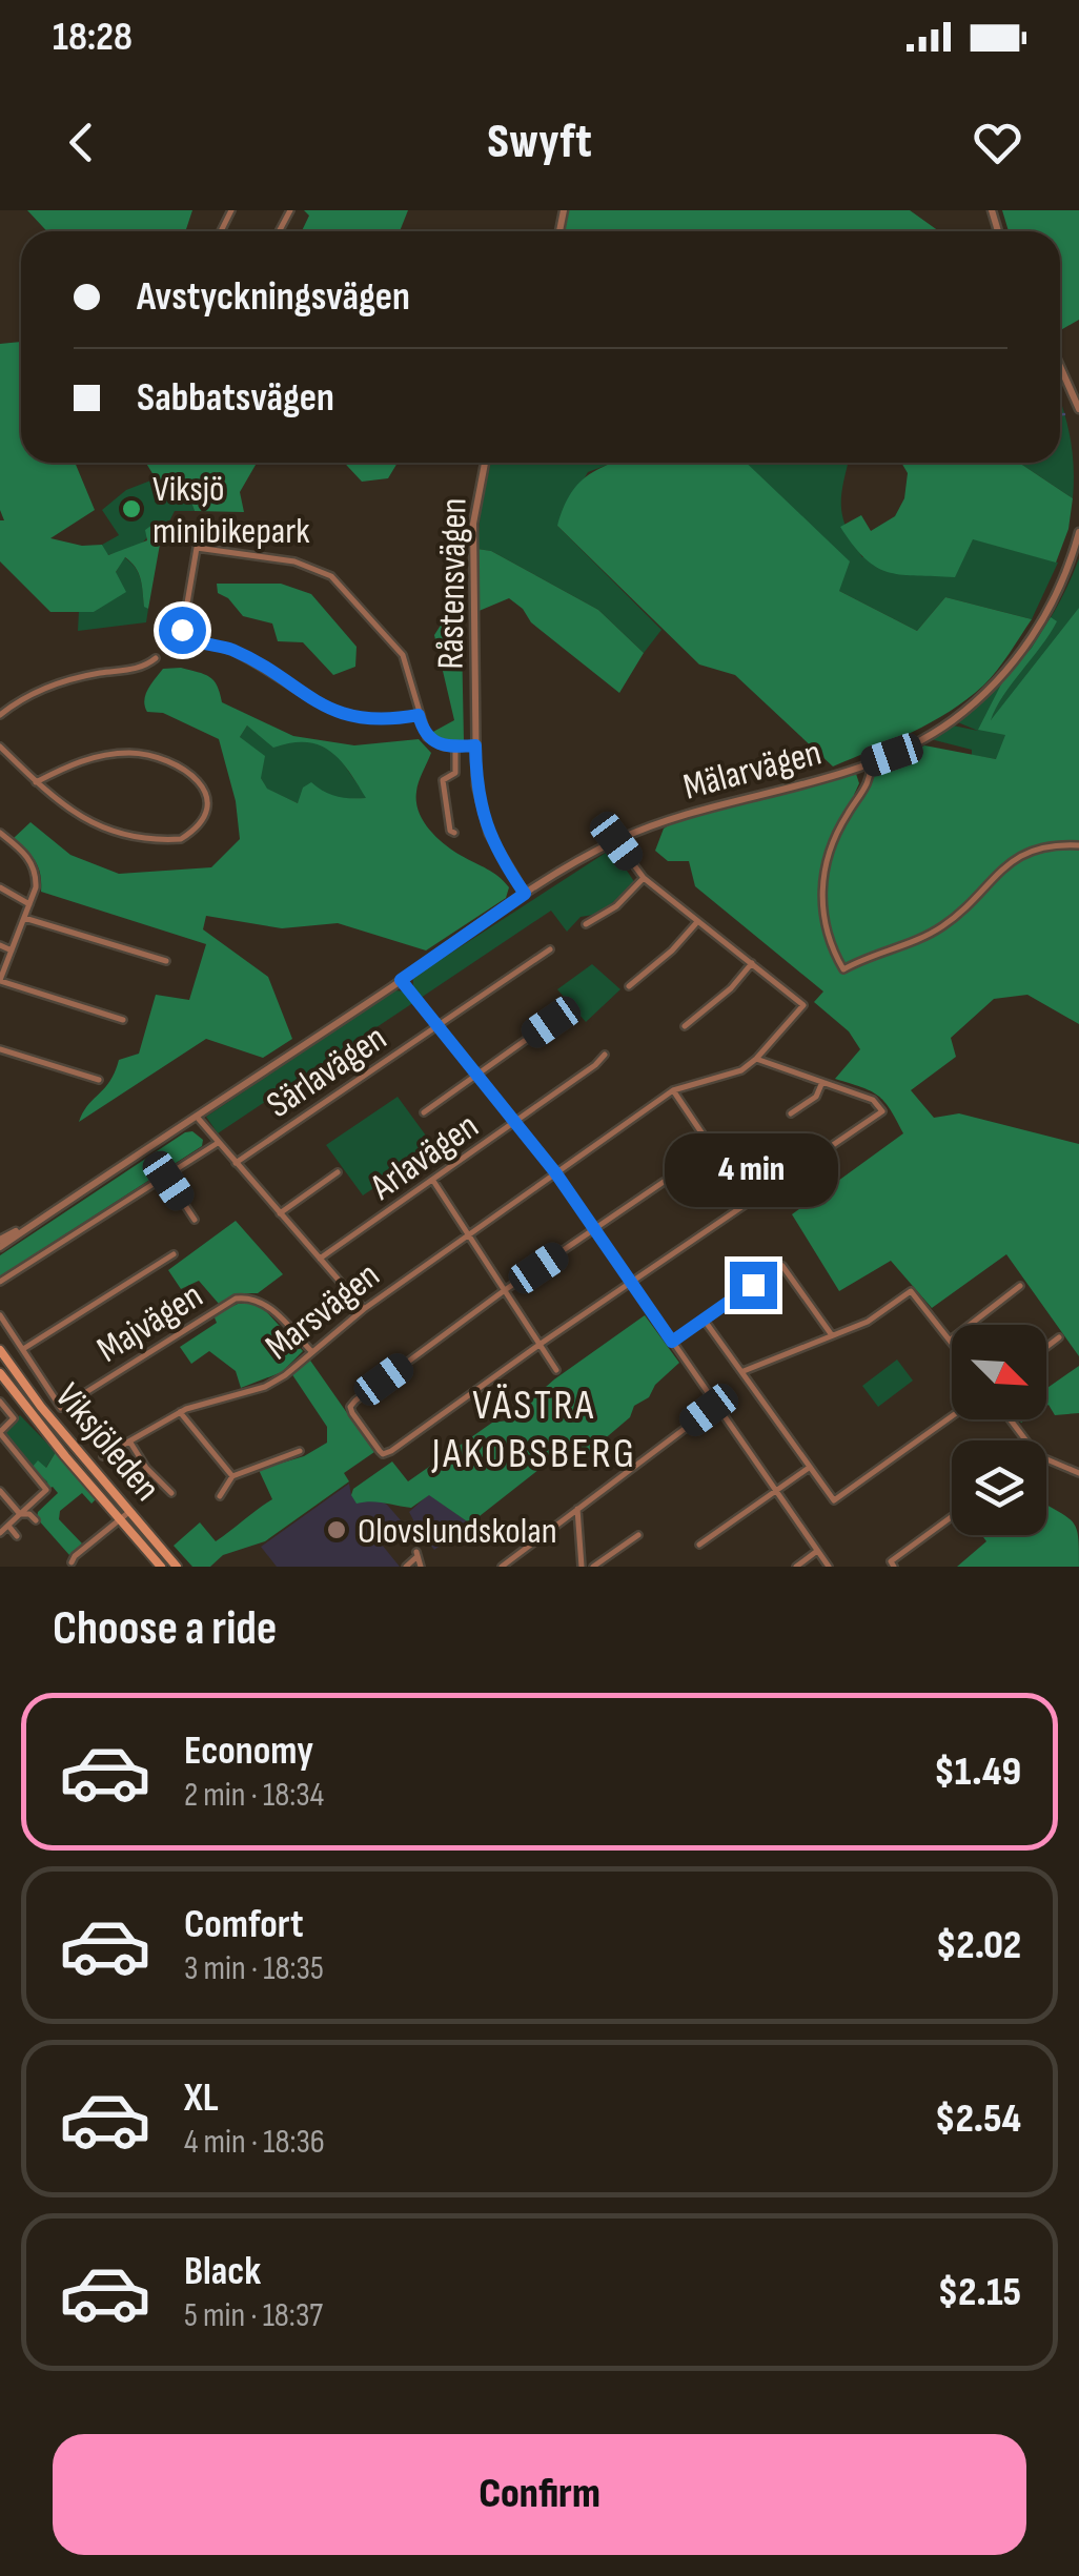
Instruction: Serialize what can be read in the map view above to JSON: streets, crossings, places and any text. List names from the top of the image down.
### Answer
{
  "streets": {
    "main road": ["Viksjöleden"],
    "street": [
      "Råstensvägen",
      "Mälarvägen",
      "Särlavägen",
      "Arlavägen",
      "Marsvägen",
      "Majvägen"
    ]
  },
  "crossings": [
    ["Råstensvägen", "Mälarvägen"],
    ["Marsvägen", "Majvägen"]
  ],
  "districts": ["VÄSTRA JAKOBSBERG"],
  "places": ["Viksjö minibikepark", "Olovslundskolan"],
  "north": "bottom right",
  "page": {
    "status": "18:28",
    "header": "Swyft",
    "banner": ["Avstyckningsvägen", "Sabbatsvägen"],
    "bubble": "4 min",
    "heading": "Choose a ride",
    "list": [
      {
        "name": "Economy",
        "note": "2 min · 18:34",
        "value": "$1.49"
      },
      {
        "name": "Comfort",
        "note": "3 min · 18:35",
        "value": "$2.02"
      },
      {
        "name": "XL",
        "note": "4 min · 18:36",
        "value": "$2.54"
      },
      {
        "name": "Black",
        "note": "5 min · 18:37",
        "value": "$2.15"
      }
    ],
    "buttons": "Confirm"
  }
}
